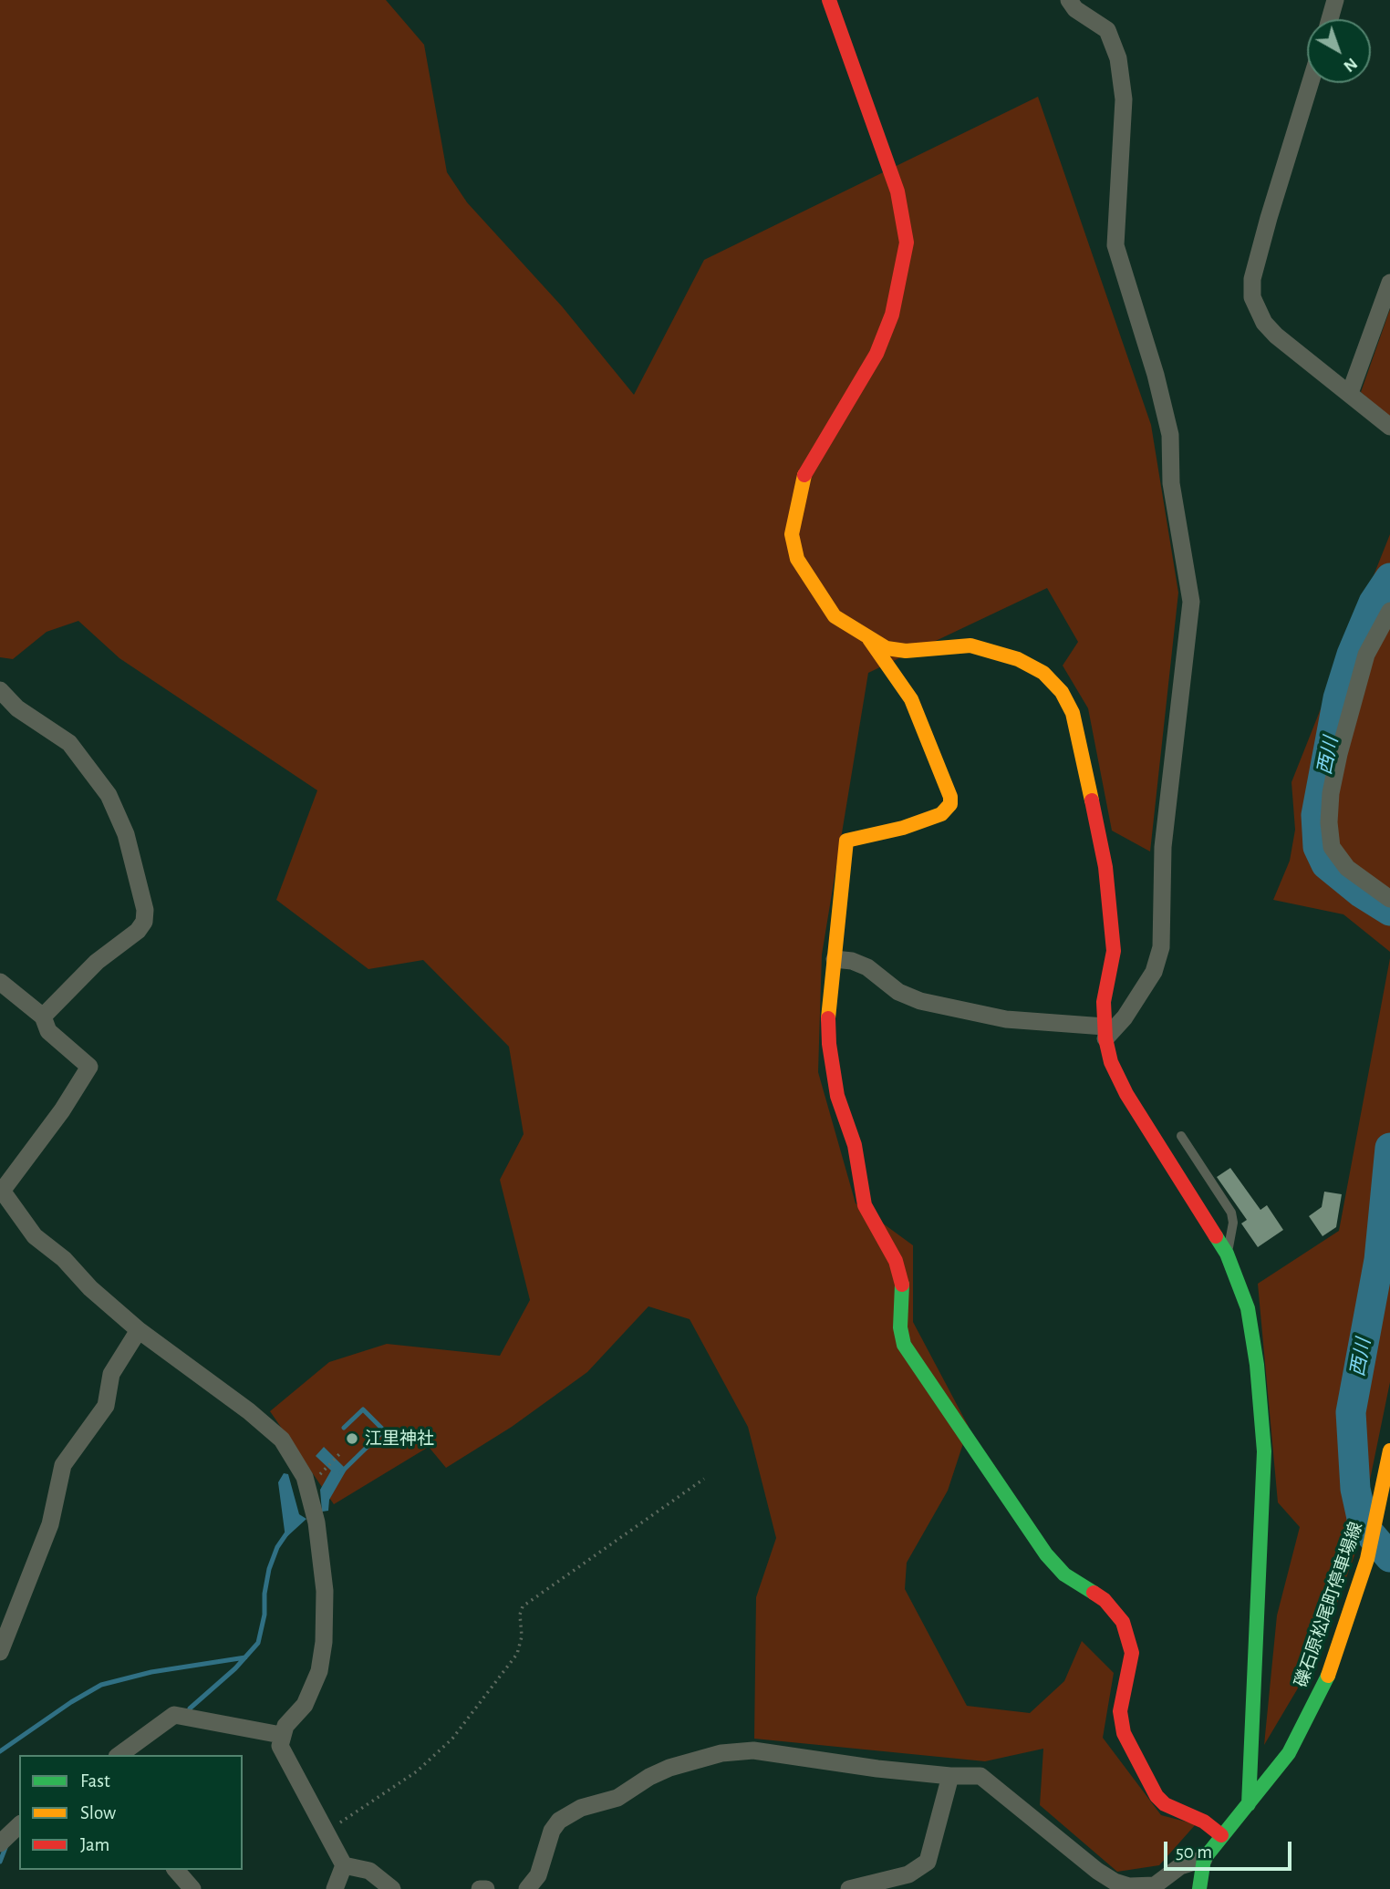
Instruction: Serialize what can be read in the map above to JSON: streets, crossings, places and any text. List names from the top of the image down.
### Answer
{
  "streets": {
    "street": ["礫石原松尾町停車場線"]
  },
  "water": ["西川"],
  "places": ["江里神社"],
  "legend": ["Fast", "Slow", "Jam"],
  "scale_bar": "50 m",
  "north": "bottom right"
}
